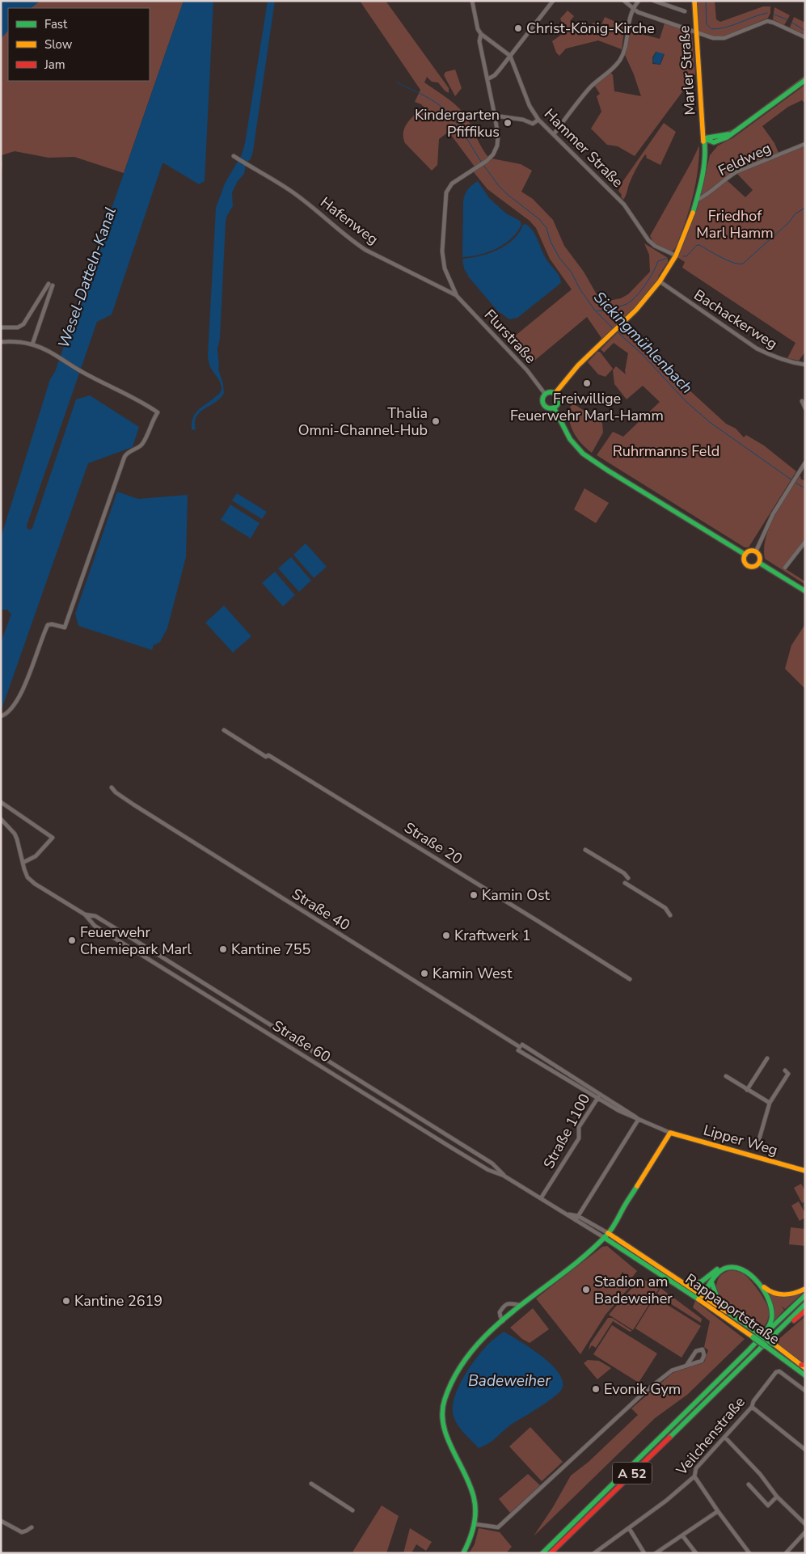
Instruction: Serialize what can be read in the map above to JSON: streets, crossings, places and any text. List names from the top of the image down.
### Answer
{
  "streets": {
    "main road": [
      "Marler Straße",
      "Lipper Weg",
      "Rappaportstraße",
      "A 52"
    ],
    "street": [
      "Hammer Straße",
      "Feldweg",
      "Hafenweg",
      "Bachackerweg",
      "Flurstraße",
      "Straße 20",
      "Straße 40",
      "Straße 60",
      "Straße 1100",
      "Veilchenstraße"
    ]
  },
  "crossings": [
    ["Marler Straße", "Feldweg"],
    ["Hafenweg", "Flurstraße"],
    ["Straße 40", "Straße 1100"],
    ["Straße 60", "Straße 1100"]
  ],
  "water": ["Wesel-Datteln-Kanal", "Sickingmühlenbach", "Badeweiher"],
  "parks": ["Friedhof Marl Hamm", "Ruhrmanns Feld"],
  "places": [
    "Christ-König-Kirche",
    "Kindergarten Pfiffikus",
    "Freiwillige Feuerwehr Marl-Hamm",
    "Thalia Omni-Channel-Hub",
    "Kamin Ost",
    "Kraftwerk 1",
    "Feuerwehr Chemiepark Marl",
    "Kantine 755",
    "Kamin West",
    "Stadion am Badeweiher",
    "Kantine 2619",
    "Evonik Gym"
  ],
  "legend": ["Fast", "Slow", "Jam"]
}
